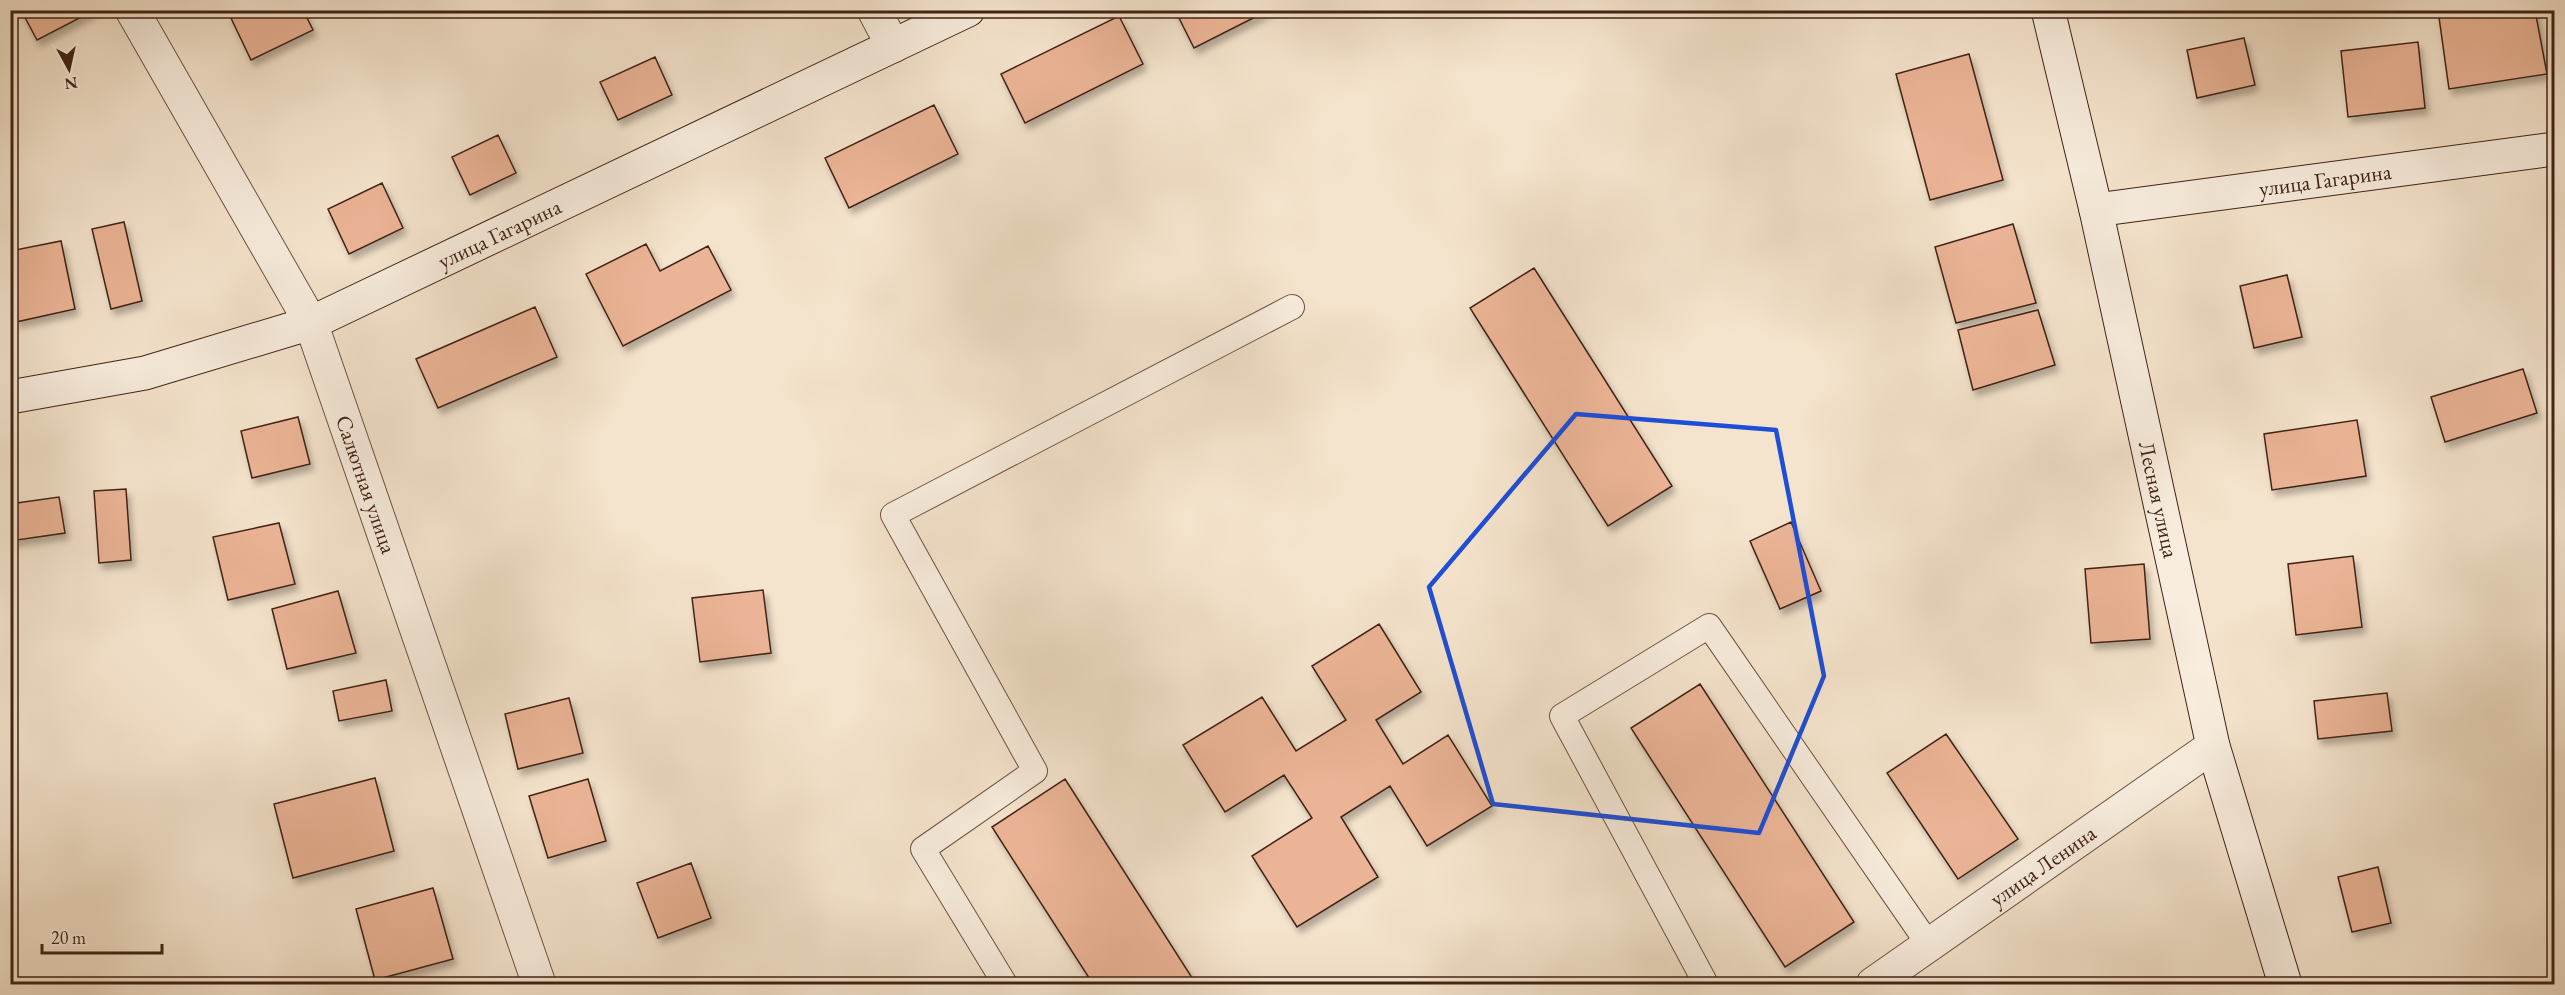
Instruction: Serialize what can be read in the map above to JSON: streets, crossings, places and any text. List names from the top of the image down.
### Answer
{
  "streets": {
    "street": [
      "улица Гагарина",
      "Салютная улица",
      "Лесная улица",
      "улица Ленина"
    ]
  },
  "crossings": [
    ["улица Гагарина", "Салютная улица"],
    ["улица Гагарина", "Лесная улица"],
    ["Лесная улица", "улица Ленина"]
  ],
  "scale_bar": "20 m",
  "north": "bottom"
}
